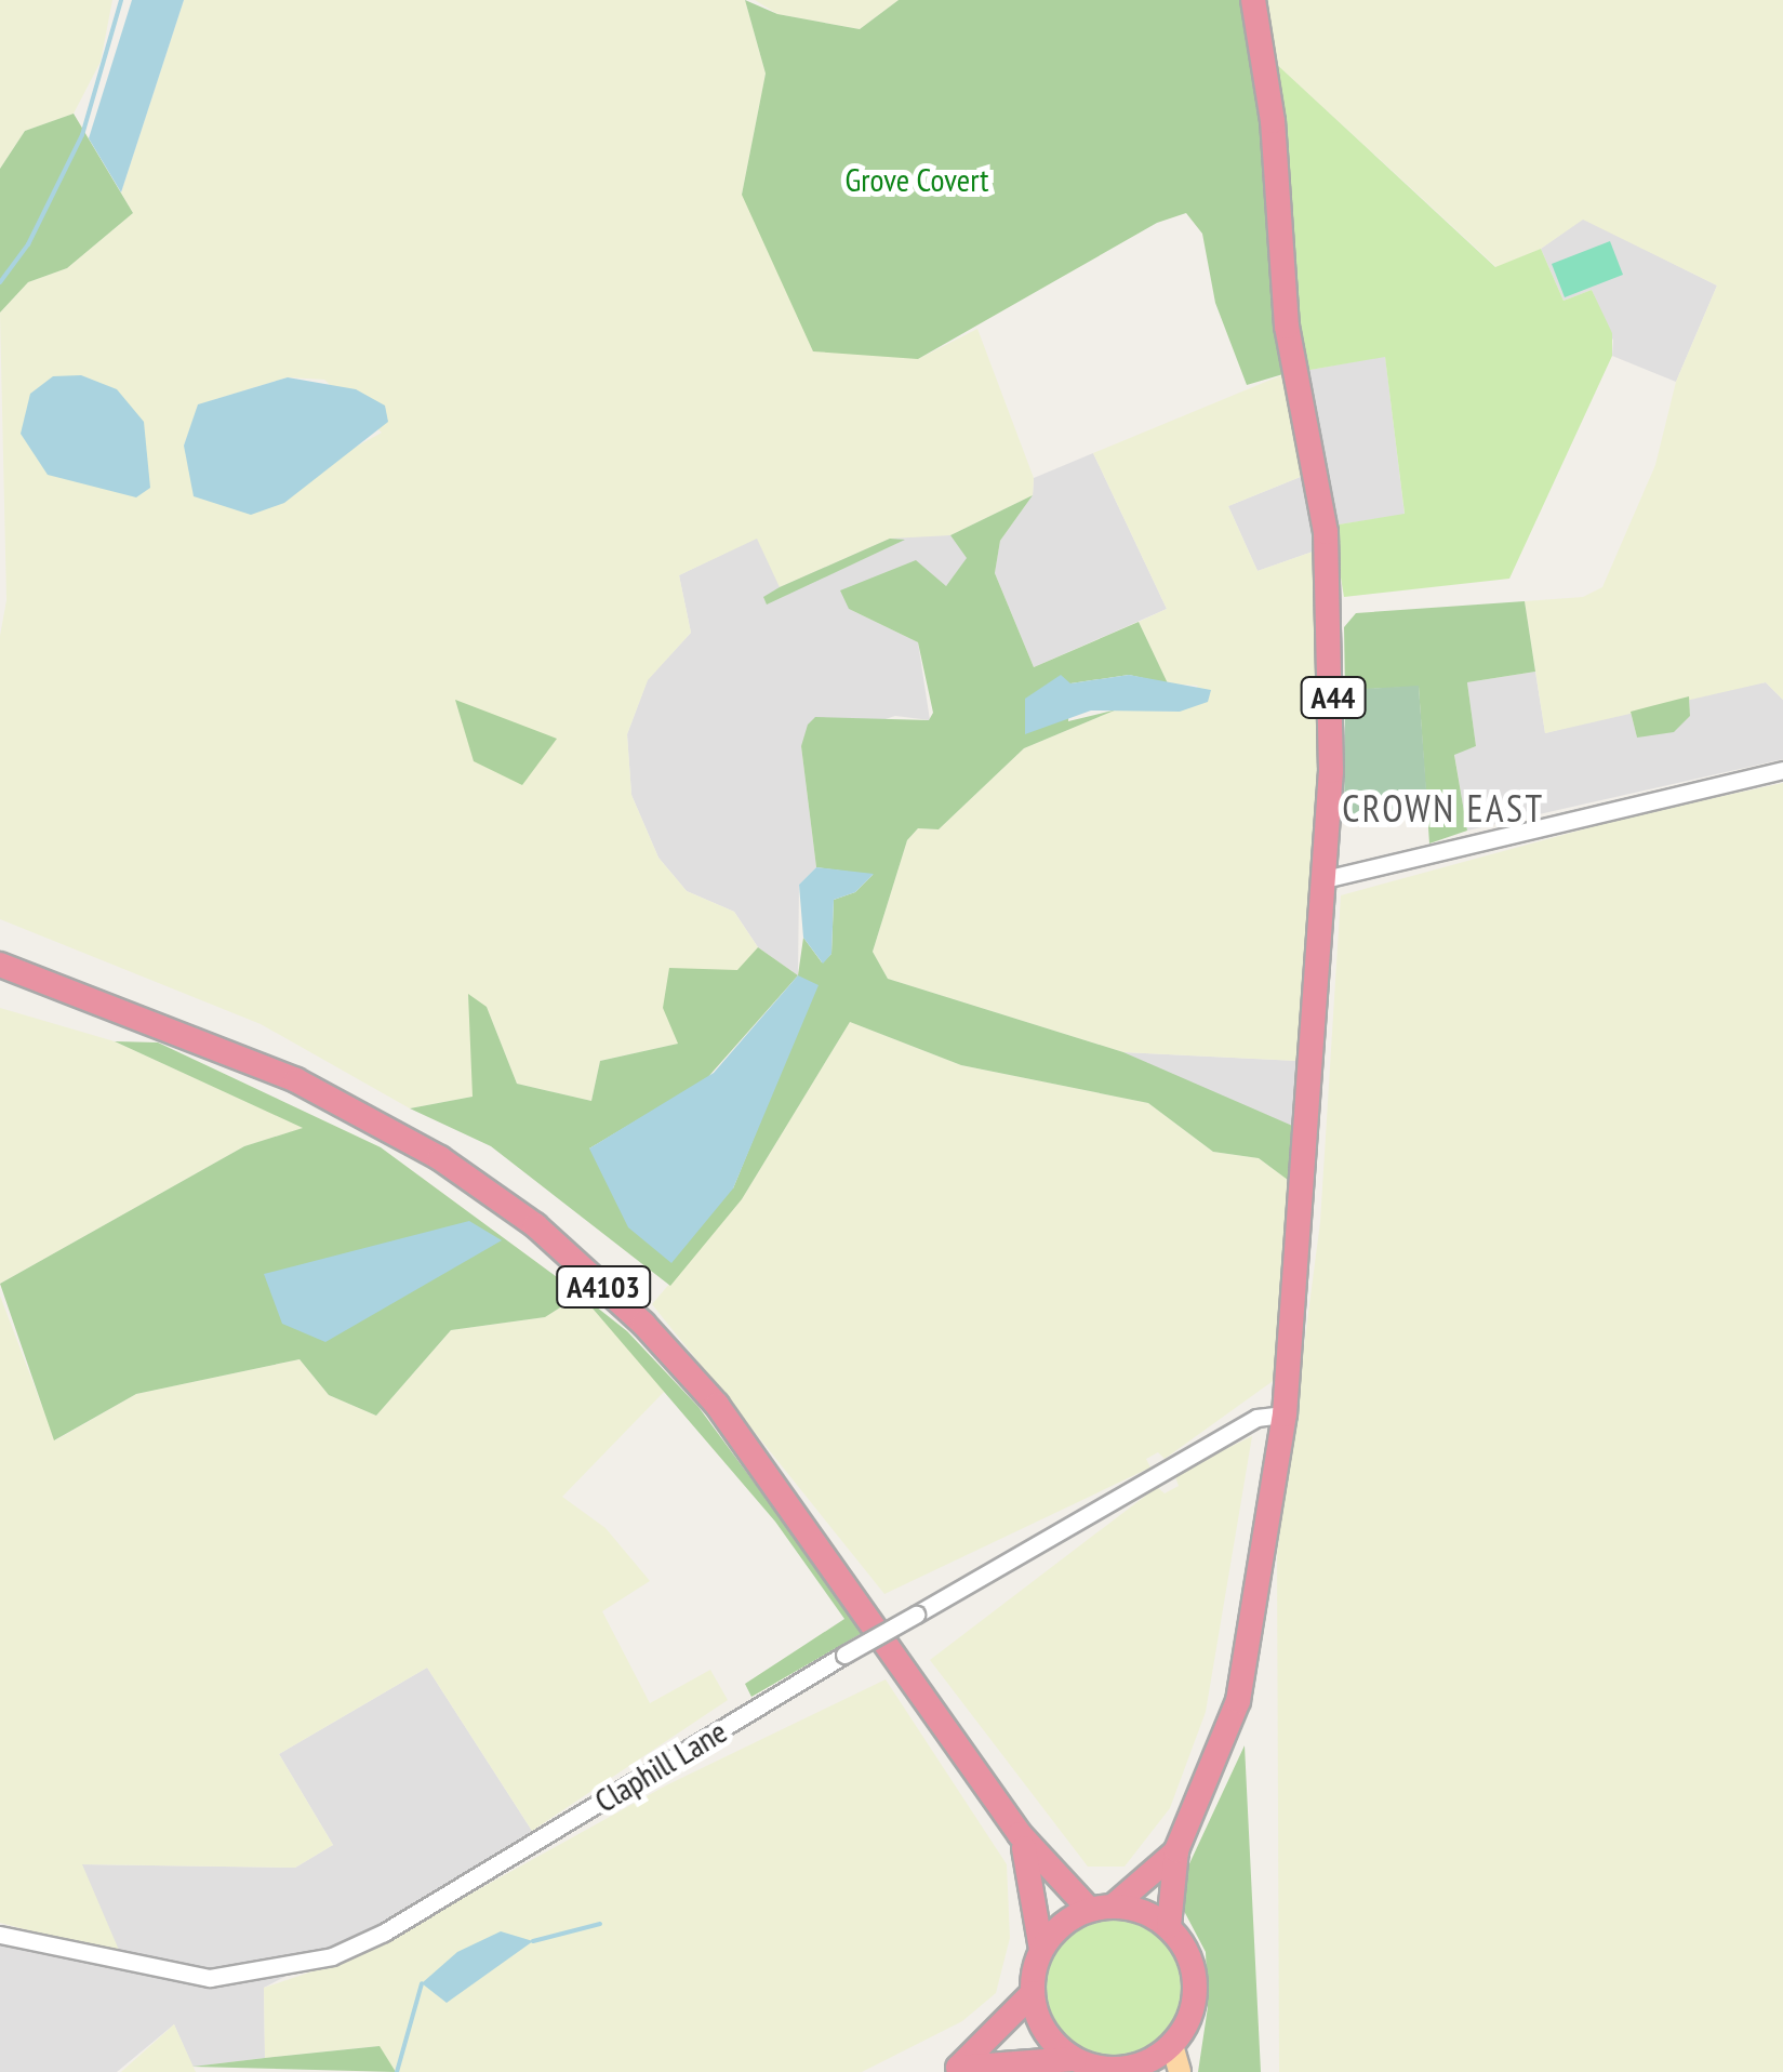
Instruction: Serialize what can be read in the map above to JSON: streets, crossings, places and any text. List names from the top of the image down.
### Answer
{
  "streets": {
    "highway": ["A44", "A4103"],
    "street": ["Claphill Lane"]
  },
  "crossings": [
    ["A44", "A4103"],
    ["A44", "Claphill Lane"]
  ],
  "districts": ["CROWN EAST"],
  "parks": ["Grove Covert"]
}
